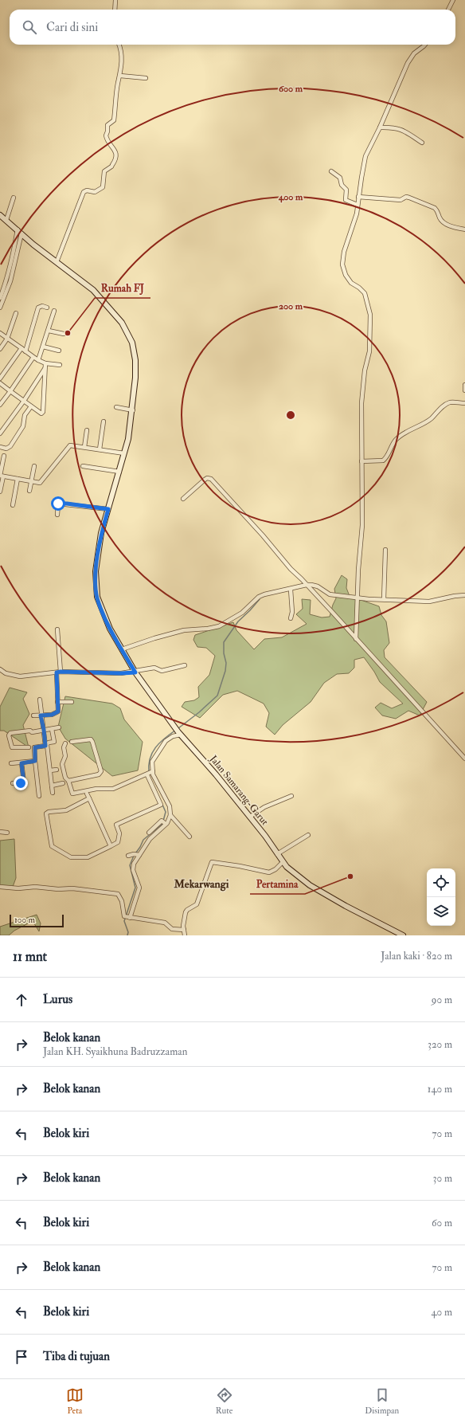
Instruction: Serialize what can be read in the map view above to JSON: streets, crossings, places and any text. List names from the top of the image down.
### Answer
{
  "streets": {
    "main road": ["Jalan Samarang-Garut"]
  },
  "districts": ["Mekarwangi"],
  "places": ["Rumah FJ", "Pertamina"],
  "scale_bar": "100 m",
  "page": {
    "search": "Cari di sini",
    "scale": "100 m",
    "heading": ["11 mnt", "Jalan kaki · 820 m"],
    "list": [
      ["Lurus", "90 m"],
      ["Belok kanan", "Jalan KH. Syaikhuna Badruzzaman", "320 m"],
      ["Belok kanan", "140 m"],
      ["Belok kiri", "70 m"],
      ["Belok kanan", "30 m"],
      ["Belok kiri", "60 m"],
      ["Belok kanan", "70 m"],
      ["Belok kiri", "40 m"],
      "Tiba di tujuan"
    ],
    "nav": ["Peta", "Rute", "Disimpan"]
  },
  "rings": ["600 m", "400 m", "200 m"]
}
